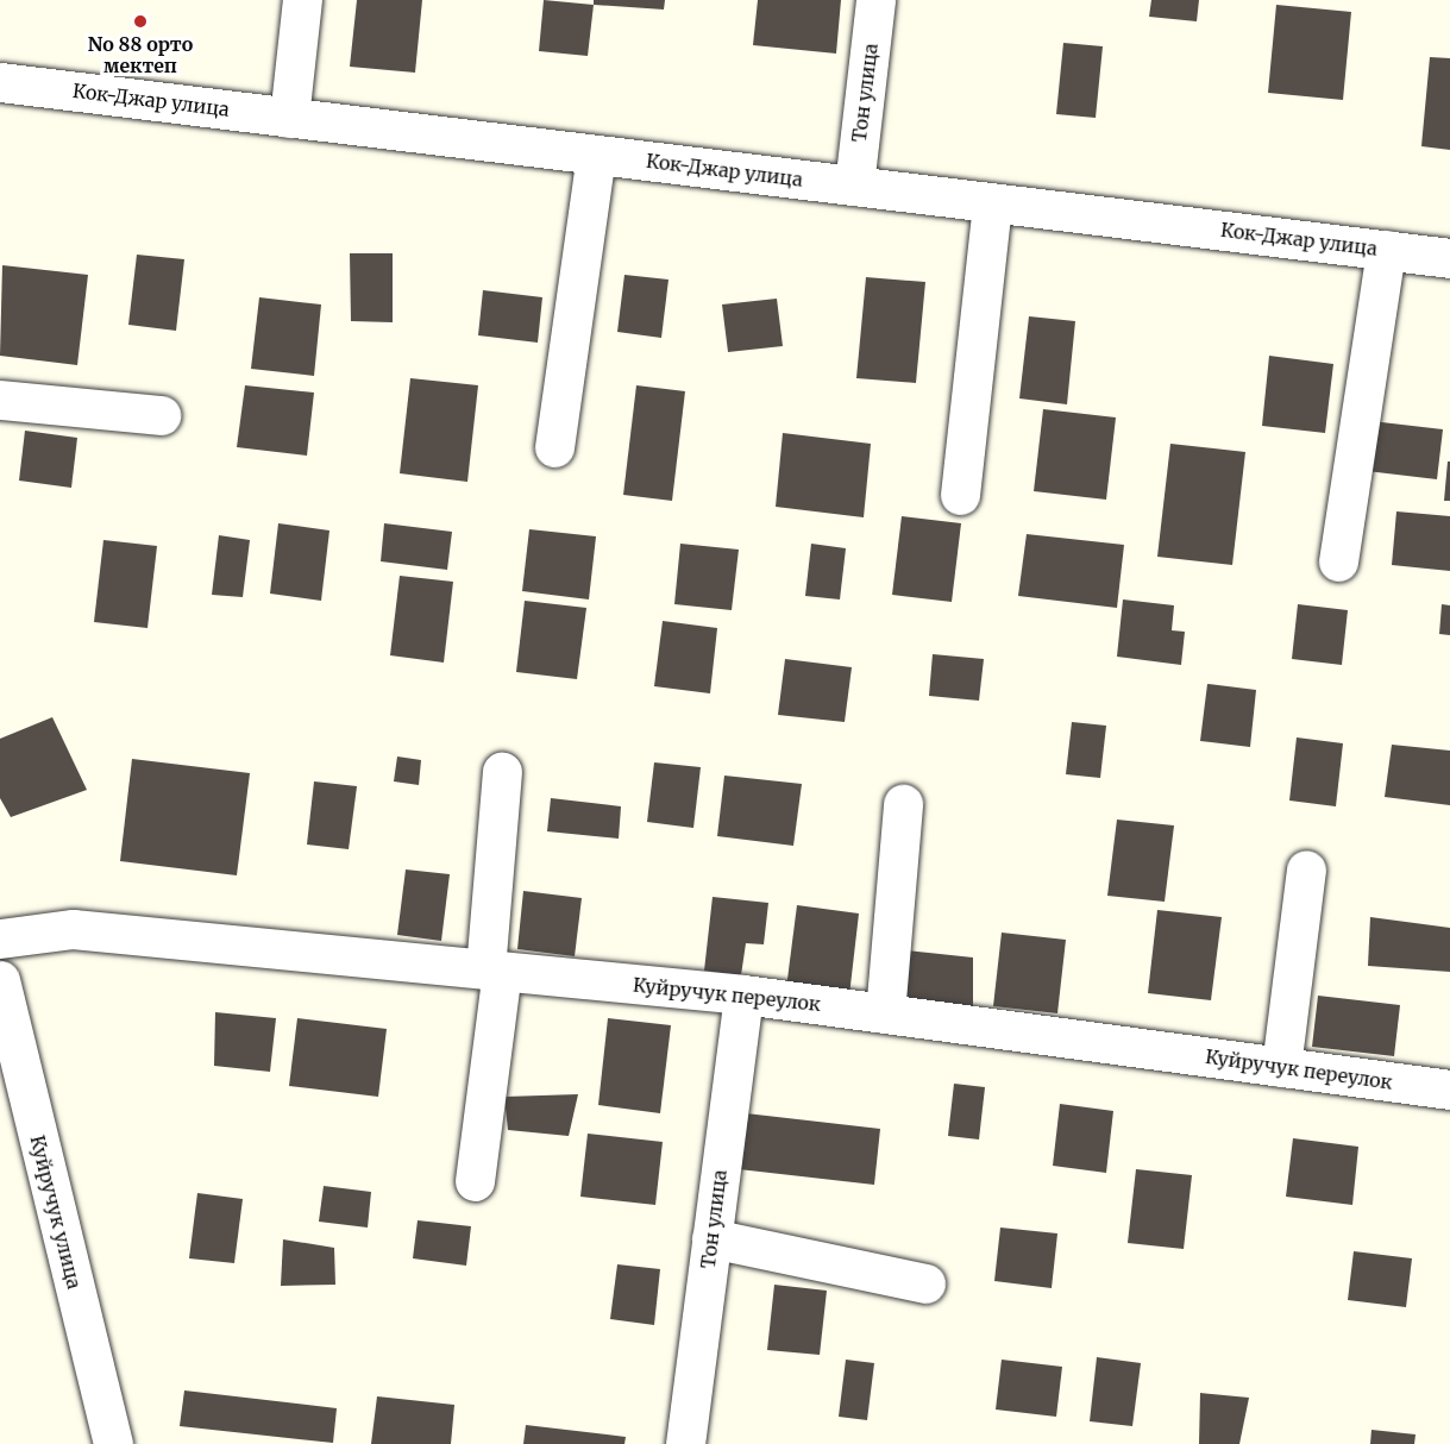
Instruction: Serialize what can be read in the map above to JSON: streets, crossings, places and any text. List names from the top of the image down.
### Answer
{
  "streets": {
    "street": [
      "Тон улица",
      "Кок-Джар улица",
      "Куйручук переулок",
      "Куйручук улица"
    ]
  },
  "crossings": [
    ["Тон улица", "Кок-Джар улица"],
    ["Тон улица", "Куйручук переулок"]
  ],
  "places": ["No 88 орто мектеп"]
}
